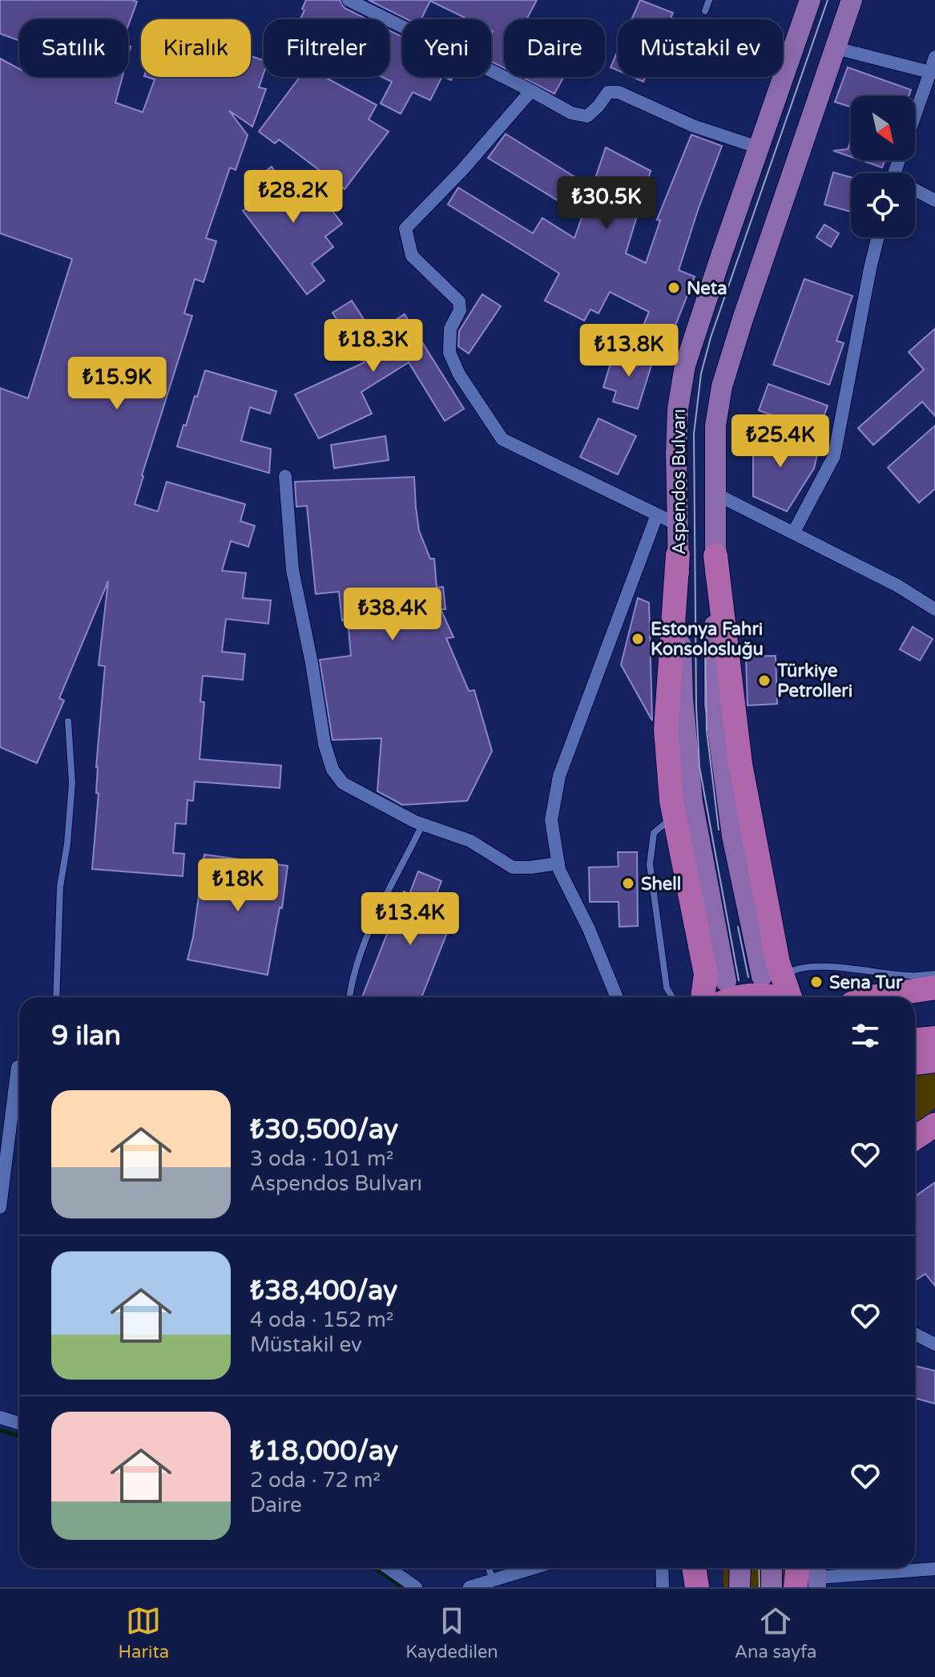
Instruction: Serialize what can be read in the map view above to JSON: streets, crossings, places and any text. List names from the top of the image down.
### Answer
{
  "streets": {
    "main road": ["Aspendos Bulvarı"]
  },
  "places": [
    "Neta",
    "Estonya Fahri Konsolosluğu",
    "Türkiye Petrolleri",
    "Shell",
    "Sena Tur"
  ],
  "north": "bottom right",
  "page": {
    "chip": [
      "Satılık",
      "Kiralık",
      "Filtreler",
      "Yeni",
      "Daire",
      "Müstakil ev"
    ],
    "price": [
      "₺28.2K",
      "₺30.5K",
      "₺18.3K",
      "₺13.8K",
      "₺15.9K",
      "₺25.4K",
      "₺38.4K",
      "₺18K",
      "₺13.4K"
    ],
    "heading": "9 ilan",
    "list": [
      {
        "name": "₺30,500/ay",
        "note": "3 oda · 101 m² · Aspendos Bulvarı"
      },
      {
        "name": "₺38,400/ay",
        "note": "4 oda · 152 m² · Müstakil ev"
      },
      {
        "name": "₺18,000/ay",
        "note": "2 oda · 72 m² · Daire"
      }
    ],
    "tabs": ["Harita", "Kaydedilen", "Ana sayfa"]
  }
}
